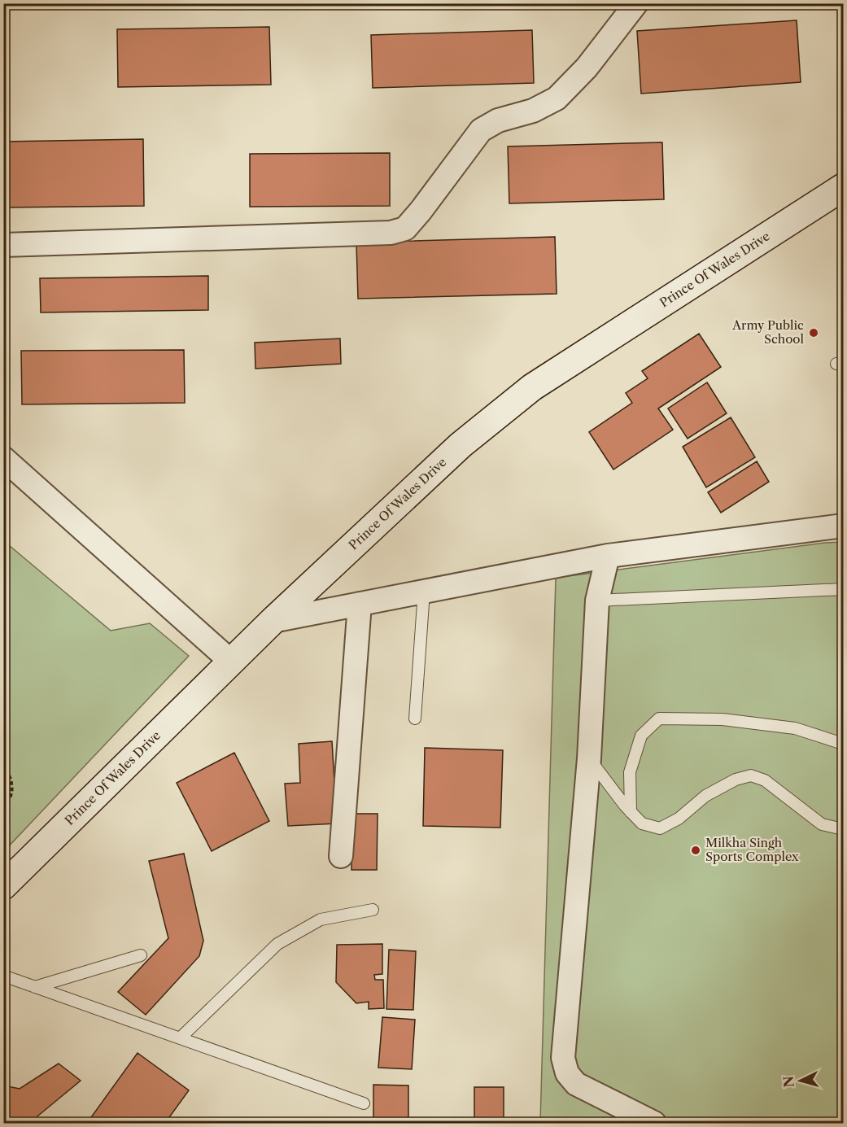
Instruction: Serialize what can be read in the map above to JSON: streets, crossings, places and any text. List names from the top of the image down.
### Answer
{
  "streets": {
    "main road": ["Prince Of Wales Drive"]
  },
  "places": ["Army Public School", "Milkha Singh Sports Complex"],
  "north": "left"
}
